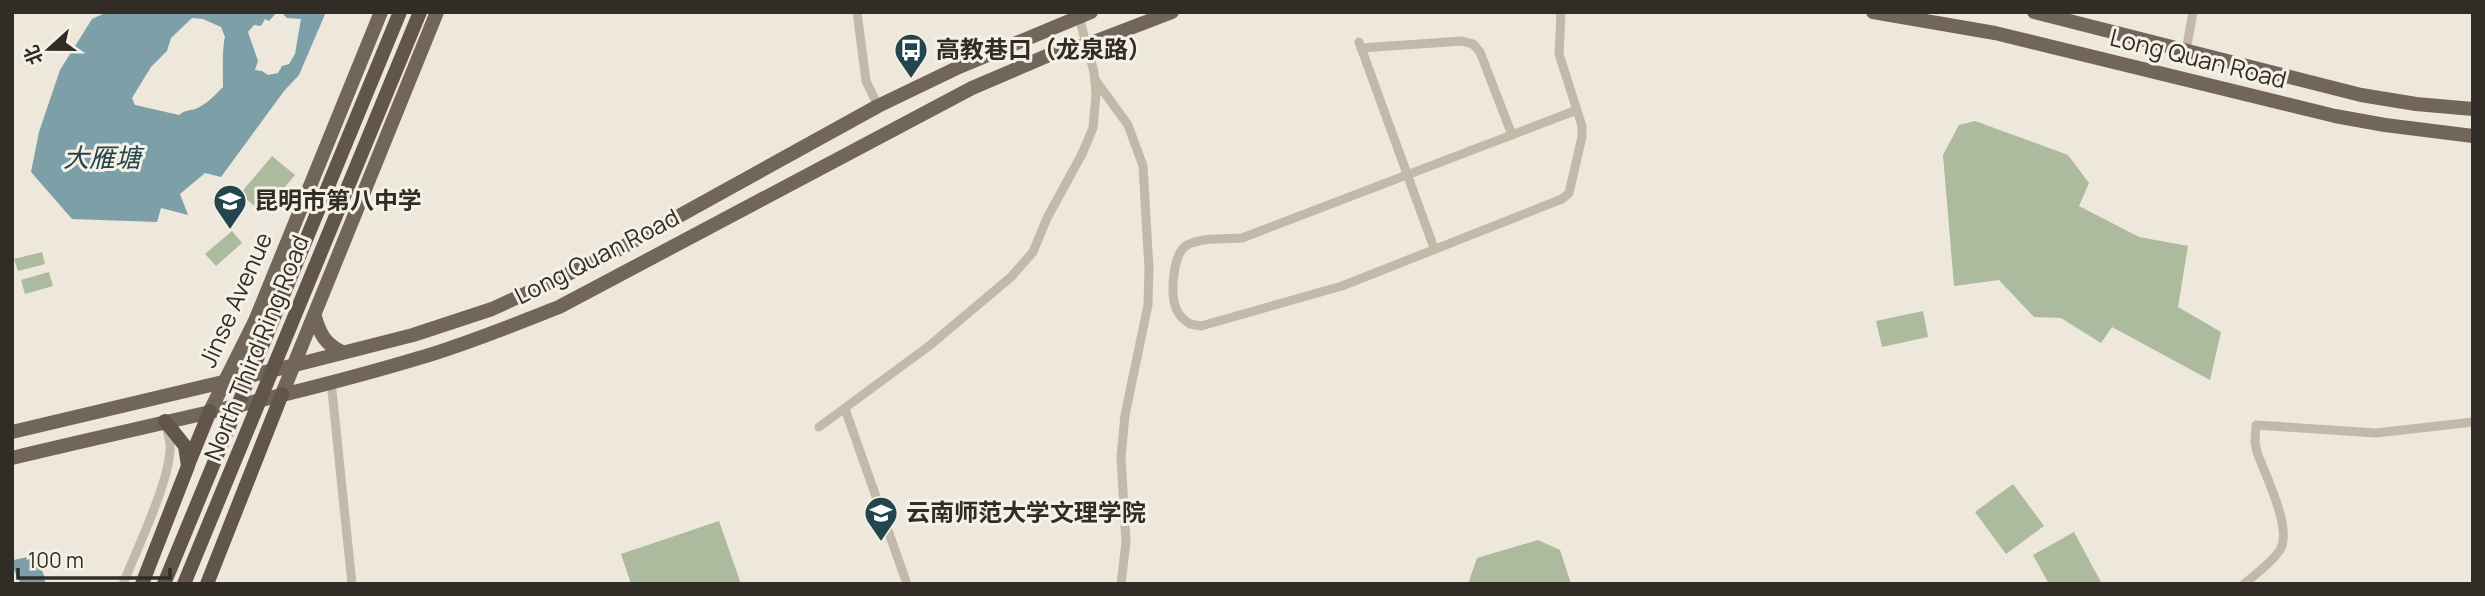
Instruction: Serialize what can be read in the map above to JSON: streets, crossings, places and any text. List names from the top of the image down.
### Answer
{
  "streets": {
    "highway": ["North Third Ring Road"],
    "main road": ["Long Quan Road", "Jinse Avenue"]
  },
  "crossings": [
    ["Long Quan Road", "Jinse Avenue"]
  ],
  "water": ["大雁塘"],
  "places": {
    "bus stop": ["高教巷口（龙泉路）"],
    "school or university": ["昆明市第八中学", "云南师范大学文理学院"]
  },
  "scale_bar": "100 m",
  "north": "left"
}
